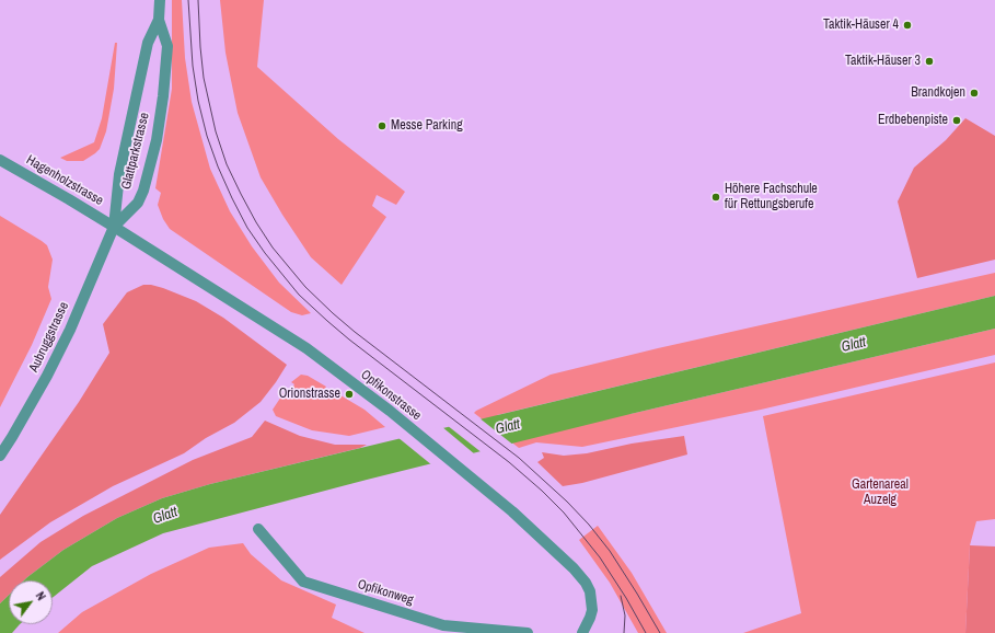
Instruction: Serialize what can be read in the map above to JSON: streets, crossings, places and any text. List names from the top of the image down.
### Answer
{
  "streets": {
    "street": [
      "Glattparkstrasse",
      "Hagenholzstrasse",
      "Aubruggstrasse",
      "Opfikonstrasse",
      "Opfikonweg"
    ]
  },
  "crossings": [
    ["Glattparkstrasse", "Hagenholzstrasse"],
    ["Glattparkstrasse", "Aubruggstrasse"],
    ["Glattparkstrasse", "Opfikonstrasse"],
    ["Hagenholzstrasse", "Aubruggstrasse"],
    ["Hagenholzstrasse", "Opfikonstrasse"],
    ["Aubruggstrasse", "Opfikonstrasse"]
  ],
  "water": ["Glatt"],
  "parks": ["Gartenareal Auzelg"],
  "places": [
    "Taktik-Häuser 4",
    "Taktik-Häuser 3",
    "Brandkojen",
    "Erdbebenpiste",
    "Messe Parking",
    "Höhere Fachschule für Rettungsberufe",
    "Orionstrasse"
  ],
  "north": "top right"
}
